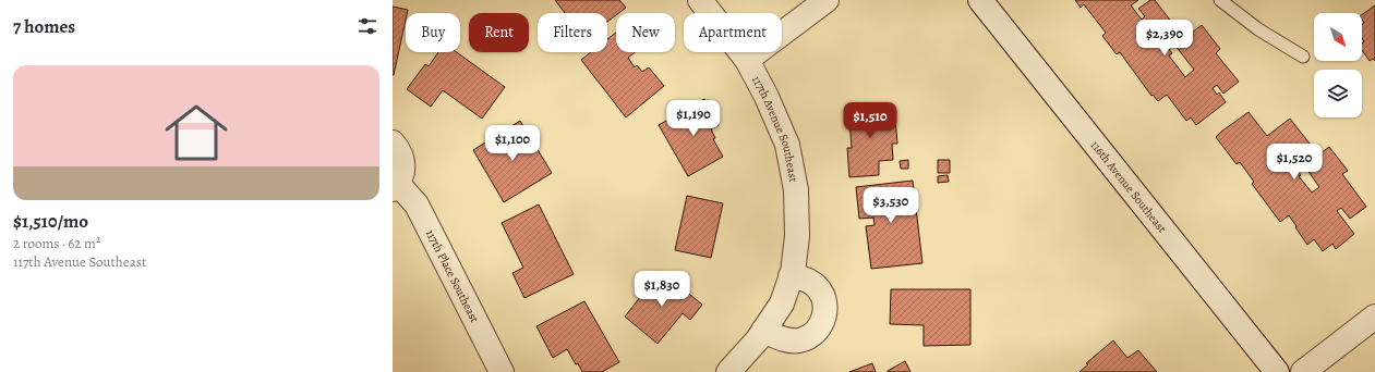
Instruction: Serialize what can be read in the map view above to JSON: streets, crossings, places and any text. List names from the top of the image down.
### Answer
{
  "streets": {
    "street": ["117th Avenue Southeast", "116th Avenue Southeast", "117th Place Southeast"]
  },
  "north": "bottom right",
  "page": {
    "heading": "7 homes",
    "chip": [
      "Buy",
      "Rent",
      "Filters",
      "New",
      "Apartment"
    ],
    "price": [
      "$2,390",
      "$1,190",
      "$1,510",
      "$1,100",
      "$1,520",
      "$3,530",
      "$1,830"
    ],
    "list": [
      {
        "name": "$1,510/mo",
        "note": "2 rooms · 62 m² · 117th Avenue Southeast"
      }
    ]
  }
}
